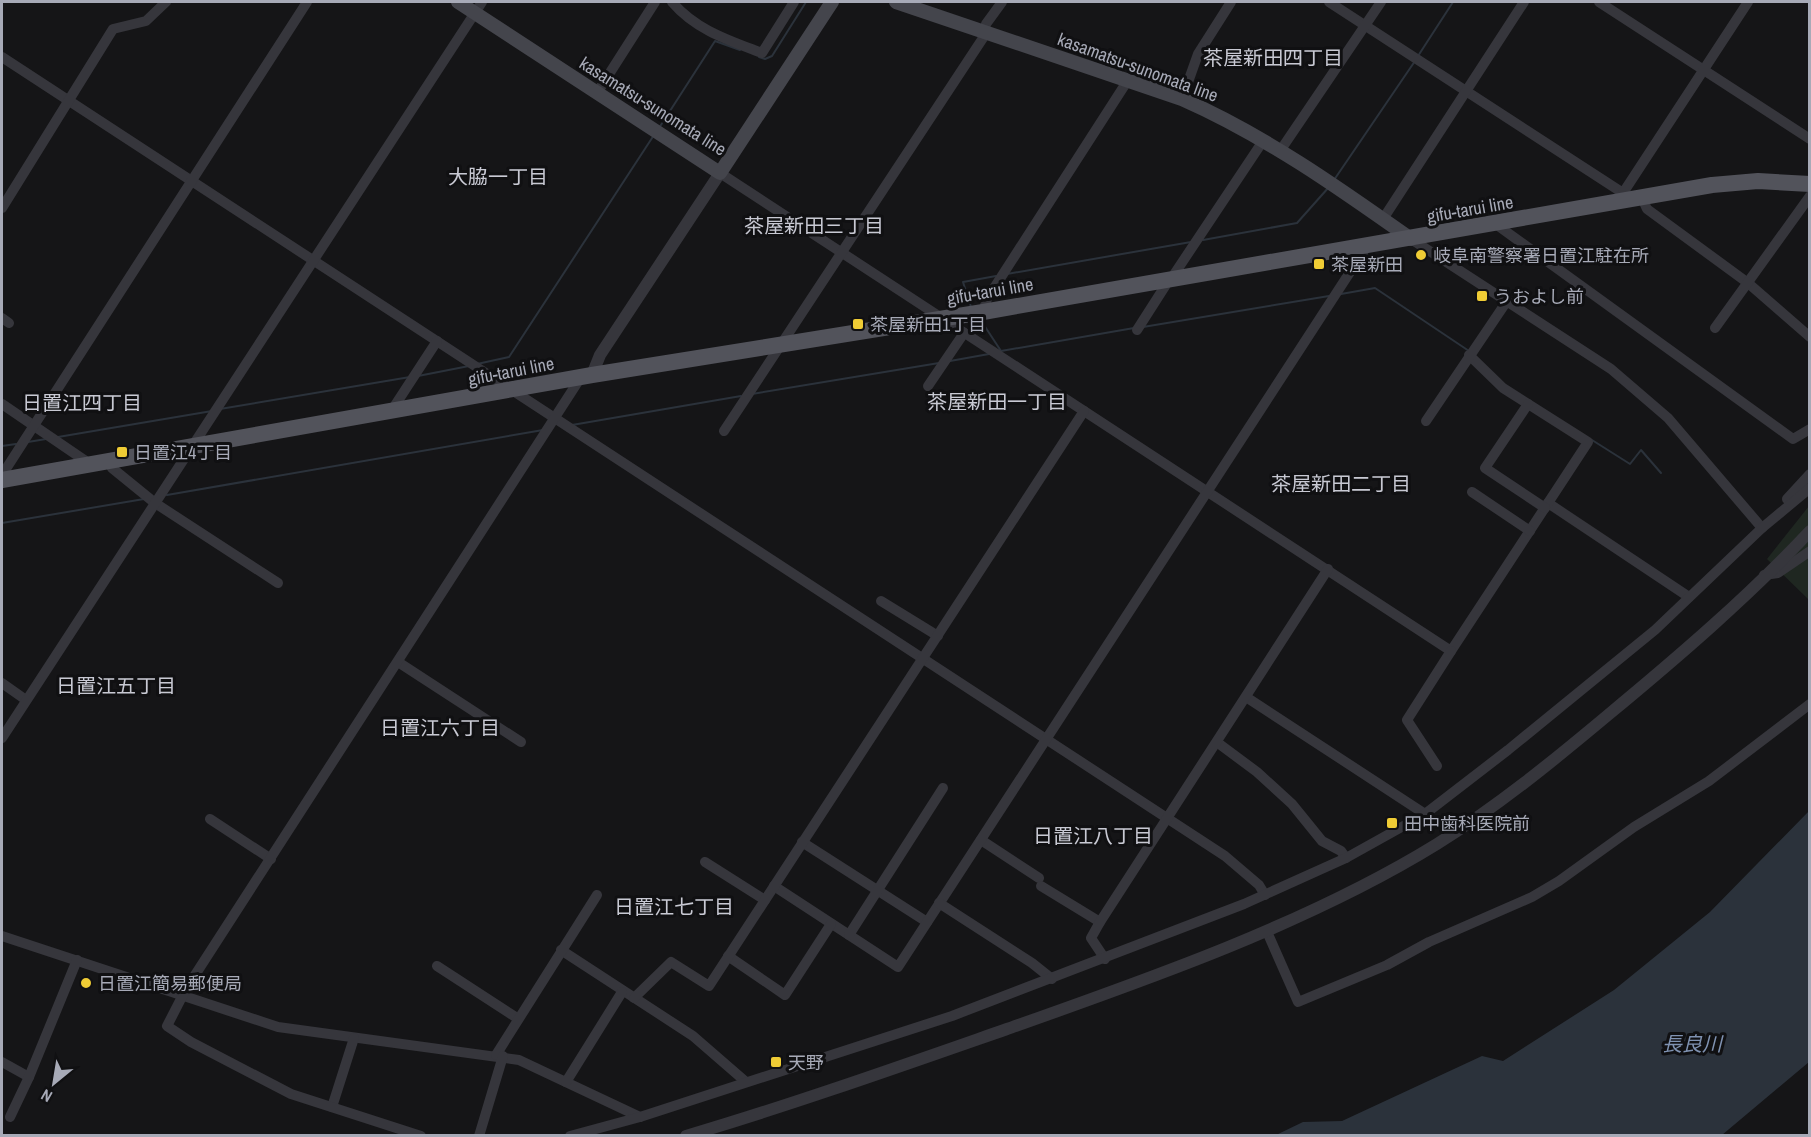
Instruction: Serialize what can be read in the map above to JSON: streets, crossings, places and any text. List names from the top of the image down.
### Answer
{
  "streets": {
    "main road": ["kasamatsu-sunomata line", "gifu-tarui line"]
  },
  "crossings": [
    ["kasamatsu-sunomata line", "gifu-tarui line"]
  ],
  "districts": [
    "茶屋新田四丁目",
    "大脇一丁目",
    "茶屋新田三丁目",
    "茶屋新田一丁目",
    "日置江四丁目",
    "茶屋新田二丁目",
    "日置江五丁目",
    "日置江六丁目",
    "日置江八丁目",
    "日置江七丁目"
  ],
  "water": ["長良川"],
  "places": {
    "other": ["岐阜南警察署日置江駐在所", "日置江簡易郵便局"],
    "transit": [
      "茶屋新田",
      "うおよし前",
      "茶屋新田1丁目",
      "日置江4丁目",
      "田中歯科医院前",
      "天野"
    ]
  },
  "north": "bottom left"
}
